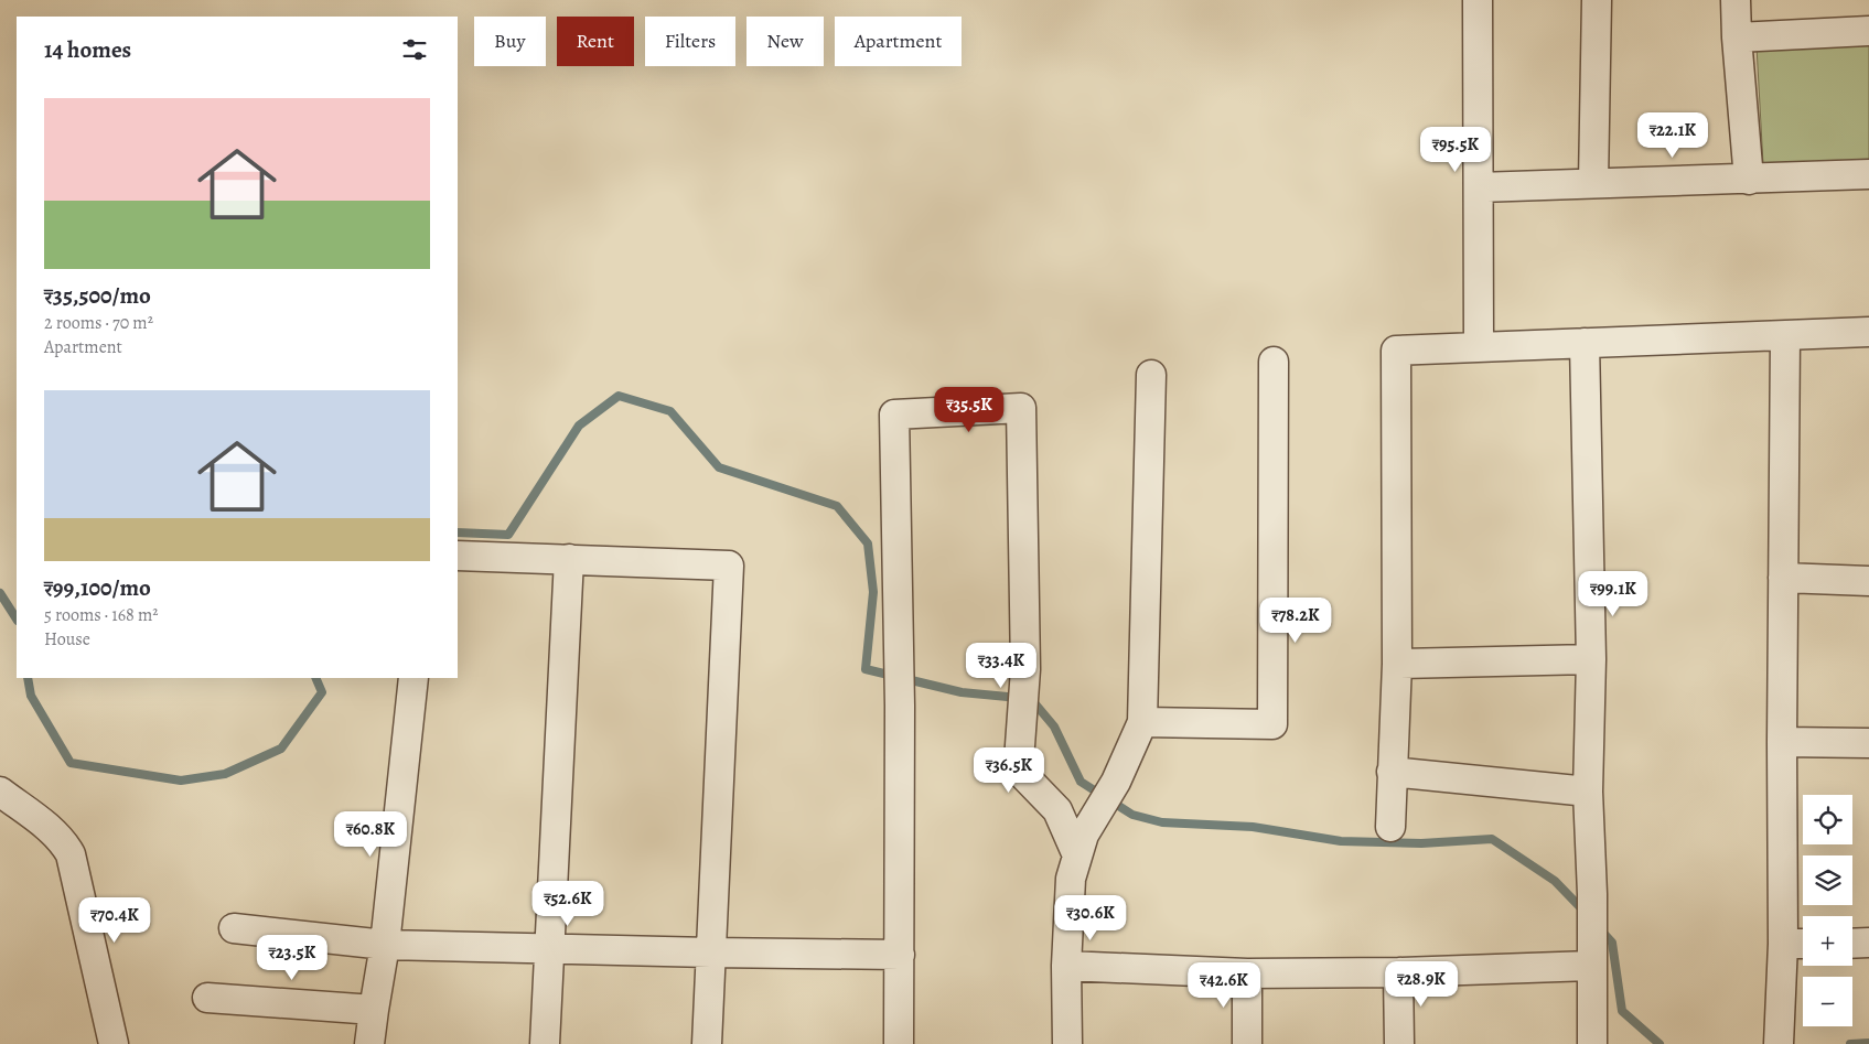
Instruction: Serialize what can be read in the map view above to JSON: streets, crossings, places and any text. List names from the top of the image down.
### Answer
{
  "page": {
    "chip": [
      "Buy",
      "Rent",
      "Filters",
      "New",
      "Apartment"
    ],
    "heading": "14 homes",
    "list": [
      {
        "name": "₹35,500/mo",
        "note": "2 rooms · 70 m² · Apartment"
      },
      {
        "name": "₹99,100/mo",
        "note": "5 rooms · 168 m² · House"
      }
    ],
    "price": [
      "₹22.1K",
      "₹95.5K",
      "₹35.5K",
      "₹99.1K",
      "₹78.2K",
      "₹33.4K",
      "₹36.5K",
      "₹60.8K",
      "₹52.6K",
      "₹30.6K",
      "₹70.4K",
      "₹23.5K",
      "₹28.9K",
      "₹42.6K"
    ],
    "map_buttons": ["+", "−"]
  }
}
